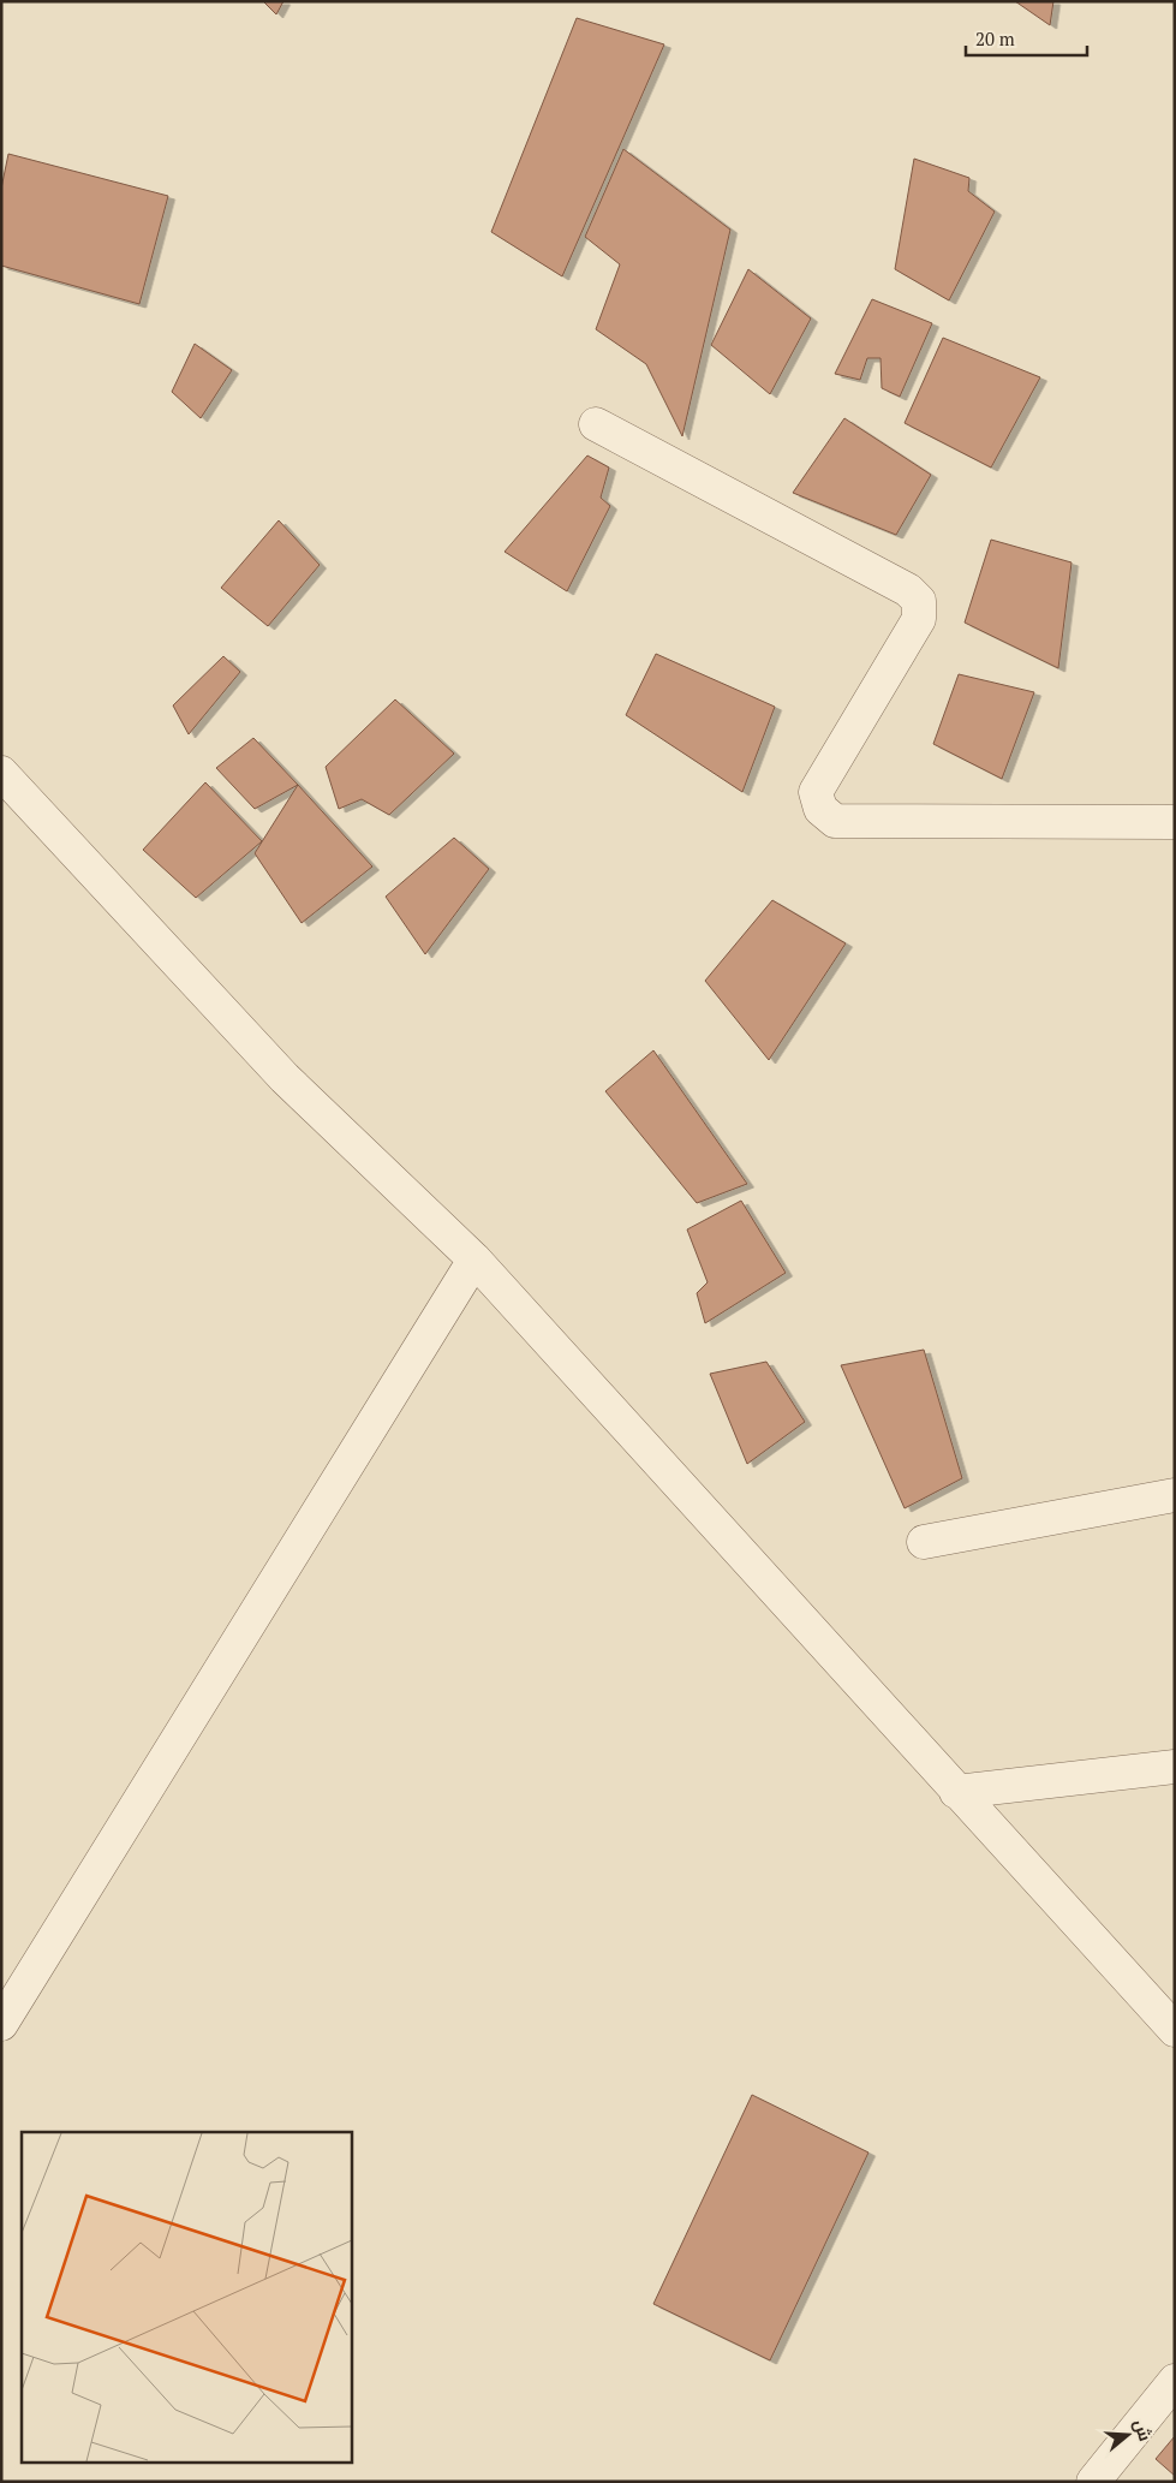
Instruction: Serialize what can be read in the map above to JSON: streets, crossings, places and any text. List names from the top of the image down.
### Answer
{
  "scale_bar": "20 m",
  "north": "right"
}
